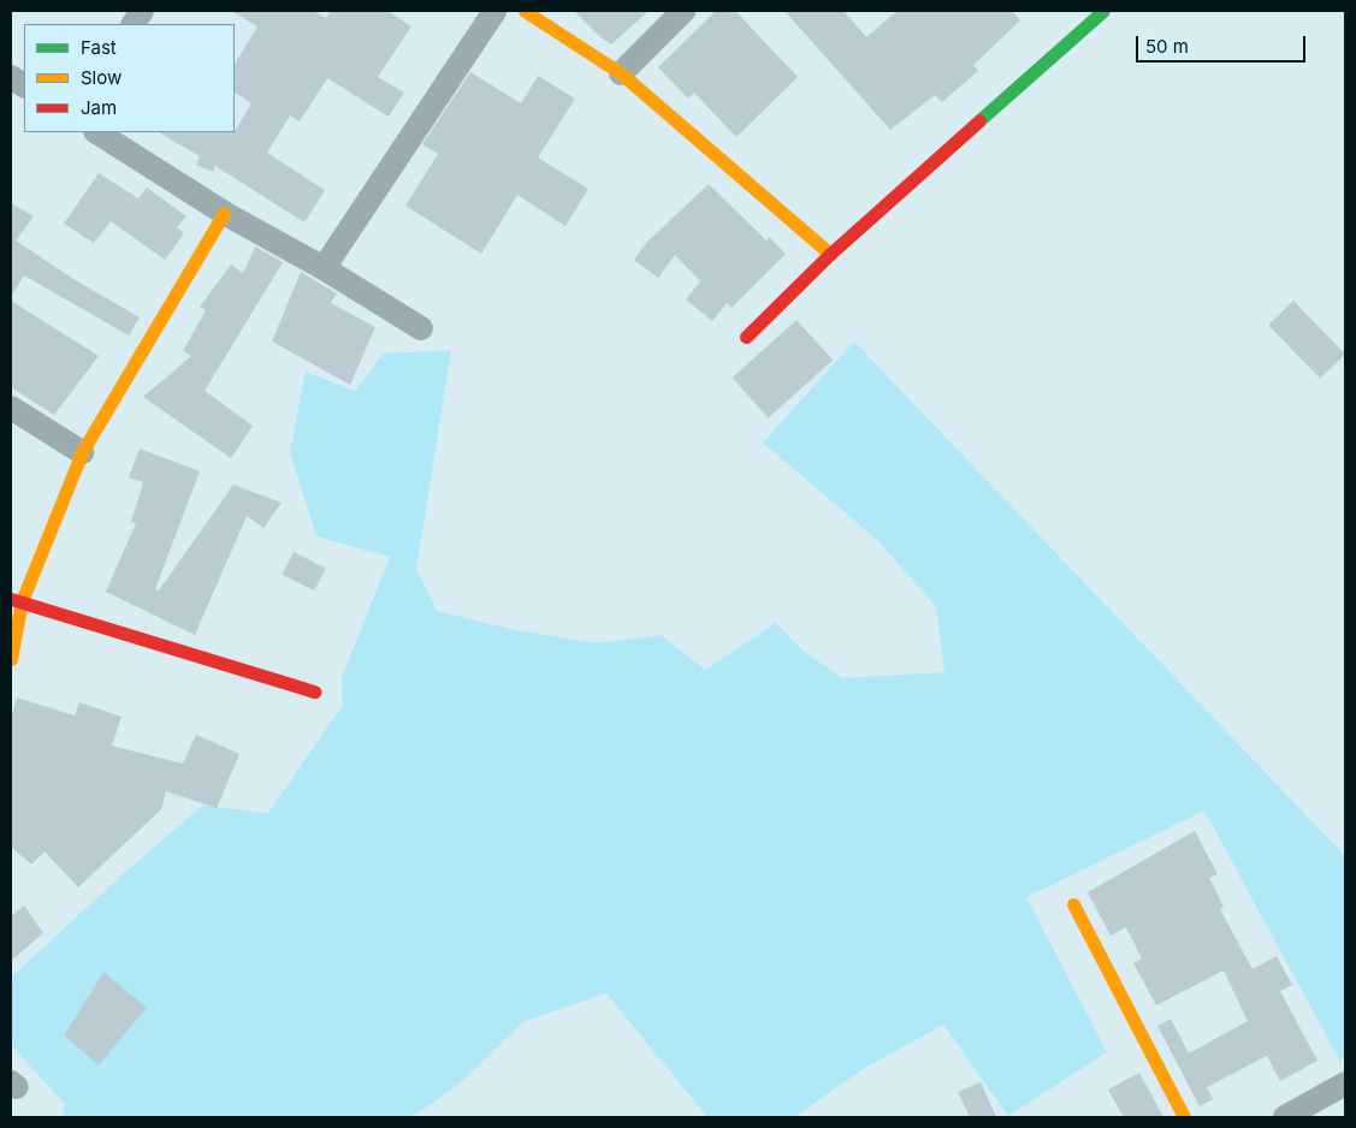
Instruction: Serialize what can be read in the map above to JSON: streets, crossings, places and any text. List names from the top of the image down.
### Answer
{
  "legend": ["Fast", "Slow", "Jam"],
  "scale_bar": "50 m"
}
